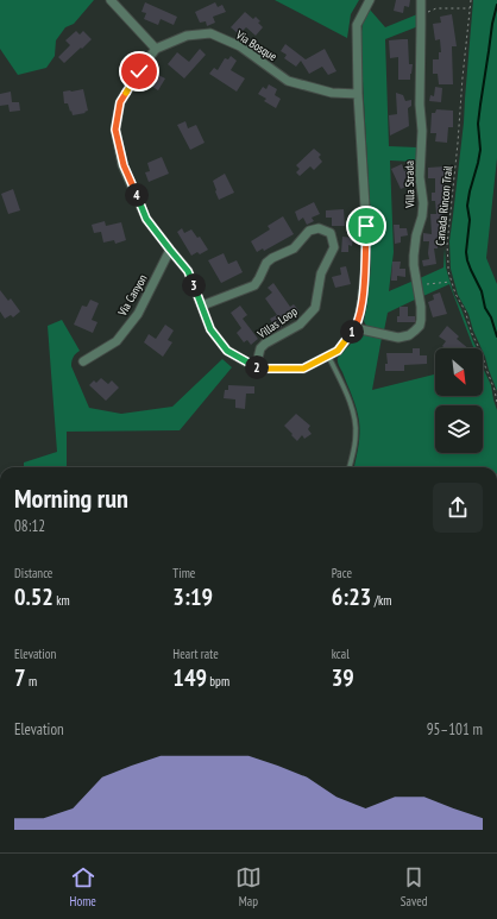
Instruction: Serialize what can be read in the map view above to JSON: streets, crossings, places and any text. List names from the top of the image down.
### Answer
{
  "streets": {
    "street": [
      "Via Bosque",
      "Villa Strada",
      "Via Canyon",
      "Villas Loop"
    ],
    "path": ["Canada Rincon Trail"]
  },
  "crossings": [
    ["Via Bosque", "Villa Strada"],
    ["Via Bosque", "Via Canyon"],
    ["Via Bosque", "Villas Loop"]
  ],
  "north": "bottom right",
  "page": {
    "pins": [
      "4",
      "3",
      "1",
      "2"
    ],
    "heading": ["Morning run", "08:12"],
    "stats": [
      ["Distance", "0.52 km"],
      ["Time", "3:19"],
      ["Pace", "6:23 /km"],
      ["Elevation", "7 m"],
      ["Heart rate", "149 bpm"],
      ["kcal", "39"]
    ],
    "chart": ["Elevation", "95–101 m"],
    "tabs": ["Home", "Map", "Saved"]
  }
}
